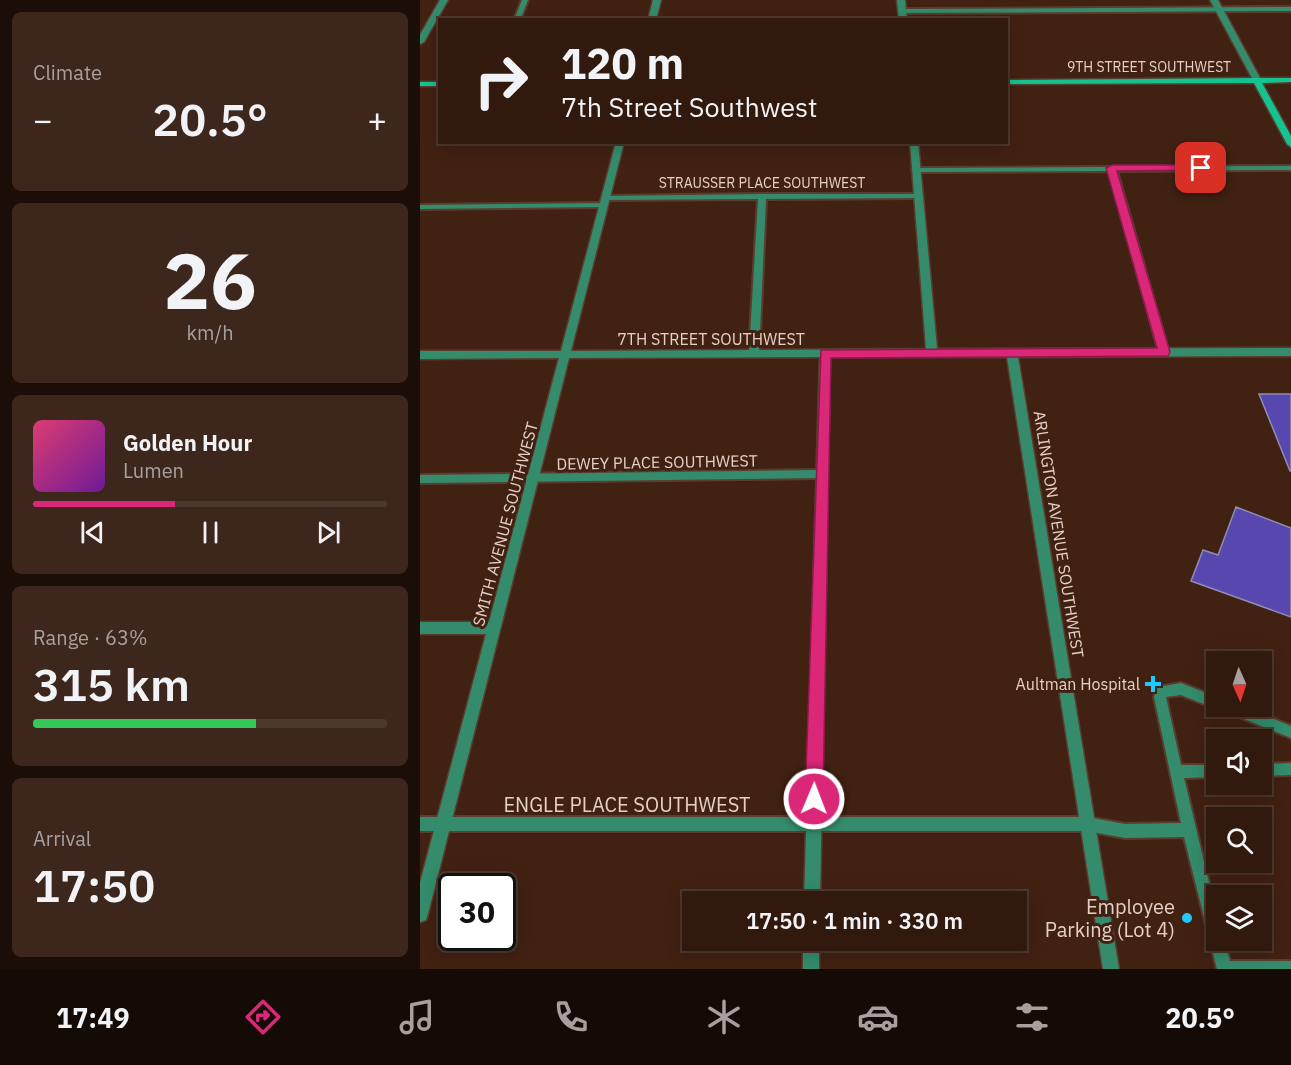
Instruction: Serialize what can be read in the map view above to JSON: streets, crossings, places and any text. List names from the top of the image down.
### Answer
{
  "streets": {
    "street": [
      "9TH STREET SOUTHWEST",
      "7TH STREET SOUTHWEST",
      "SMITH AVENUE SOUTHWEST",
      "ARLINGTON AVENUE SOUTHWEST"
    ],
    "lane": ["STRAUSSER PLACE SOUTHWEST", "DEWEY PLACE SOUTHWEST", "ENGLE PLACE SOUTHWEST"]
  },
  "crossings": [
    ["STRAUSSER PLACE SOUTHWEST", "SMITH AVENUE SOUTHWEST"],
    ["7TH STREET SOUTHWEST", "SMITH AVENUE SOUTHWEST"],
    ["7TH STREET SOUTHWEST", "ARLINGTON AVENUE SOUTHWEST"],
    ["DEWEY PLACE SOUTHWEST", "SMITH AVENUE SOUTHWEST"],
    ["SMITH AVENUE SOUTHWEST", "ENGLE PLACE SOUTHWEST"],
    ["ARLINGTON AVENUE SOUTHWEST", "ENGLE PLACE SOUTHWEST"]
  ],
  "places": {
    "health": ["Aultman Hospital"],
    "other": ["Employee Parking (Lot 4)"]
  },
  "north": "bottom",
  "page": {
    "tile": [
      "Climate",
      ["26", "km/h"],
      ["Range · 63%", "315 km"],
      ["Arrival", "17:50"]
    ],
    "turn": ["120 m", "7th Street Southwest"],
    "heat": ["−", "20.5°", "+"],
    "song": ["Golden Hour", "Lumen"],
    "limit": "30",
    "trip": "17:50 · 1 min · 330 m",
    "tabs": ["17:49", "20.5°"]
  }
}
